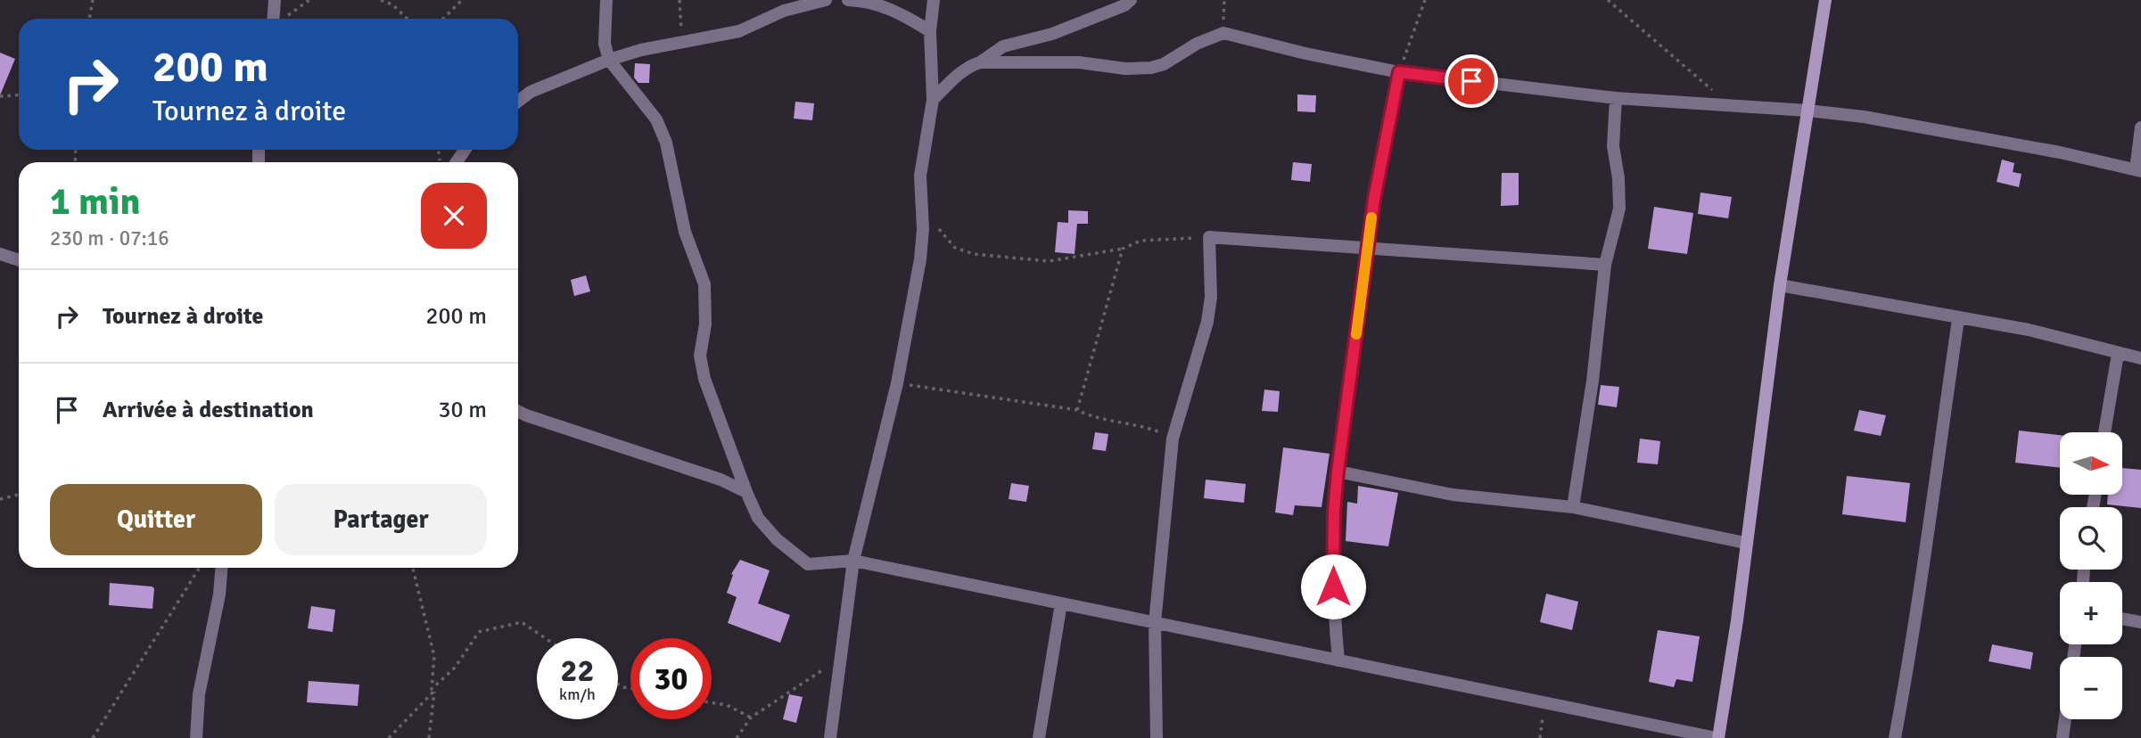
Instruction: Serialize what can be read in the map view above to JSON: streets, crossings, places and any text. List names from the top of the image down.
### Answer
{
  "north": "right",
  "page": {
    "turn": ["200 m", "Tournez à droite"],
    "heading": ["1 min", "230 m · 07:16"],
    "list": [
      {
        "name": "Tournez à droite",
        "value": "200 m"
      },
      {
        "name": "Arrivée à destination",
        "value": "30 m"
      }
    ],
    "map_buttons": ["+", "−"],
    "buttons": ["Quitter", "Partager"],
    "speed": "22 km/h",
    "limit": "30"
  }
}
